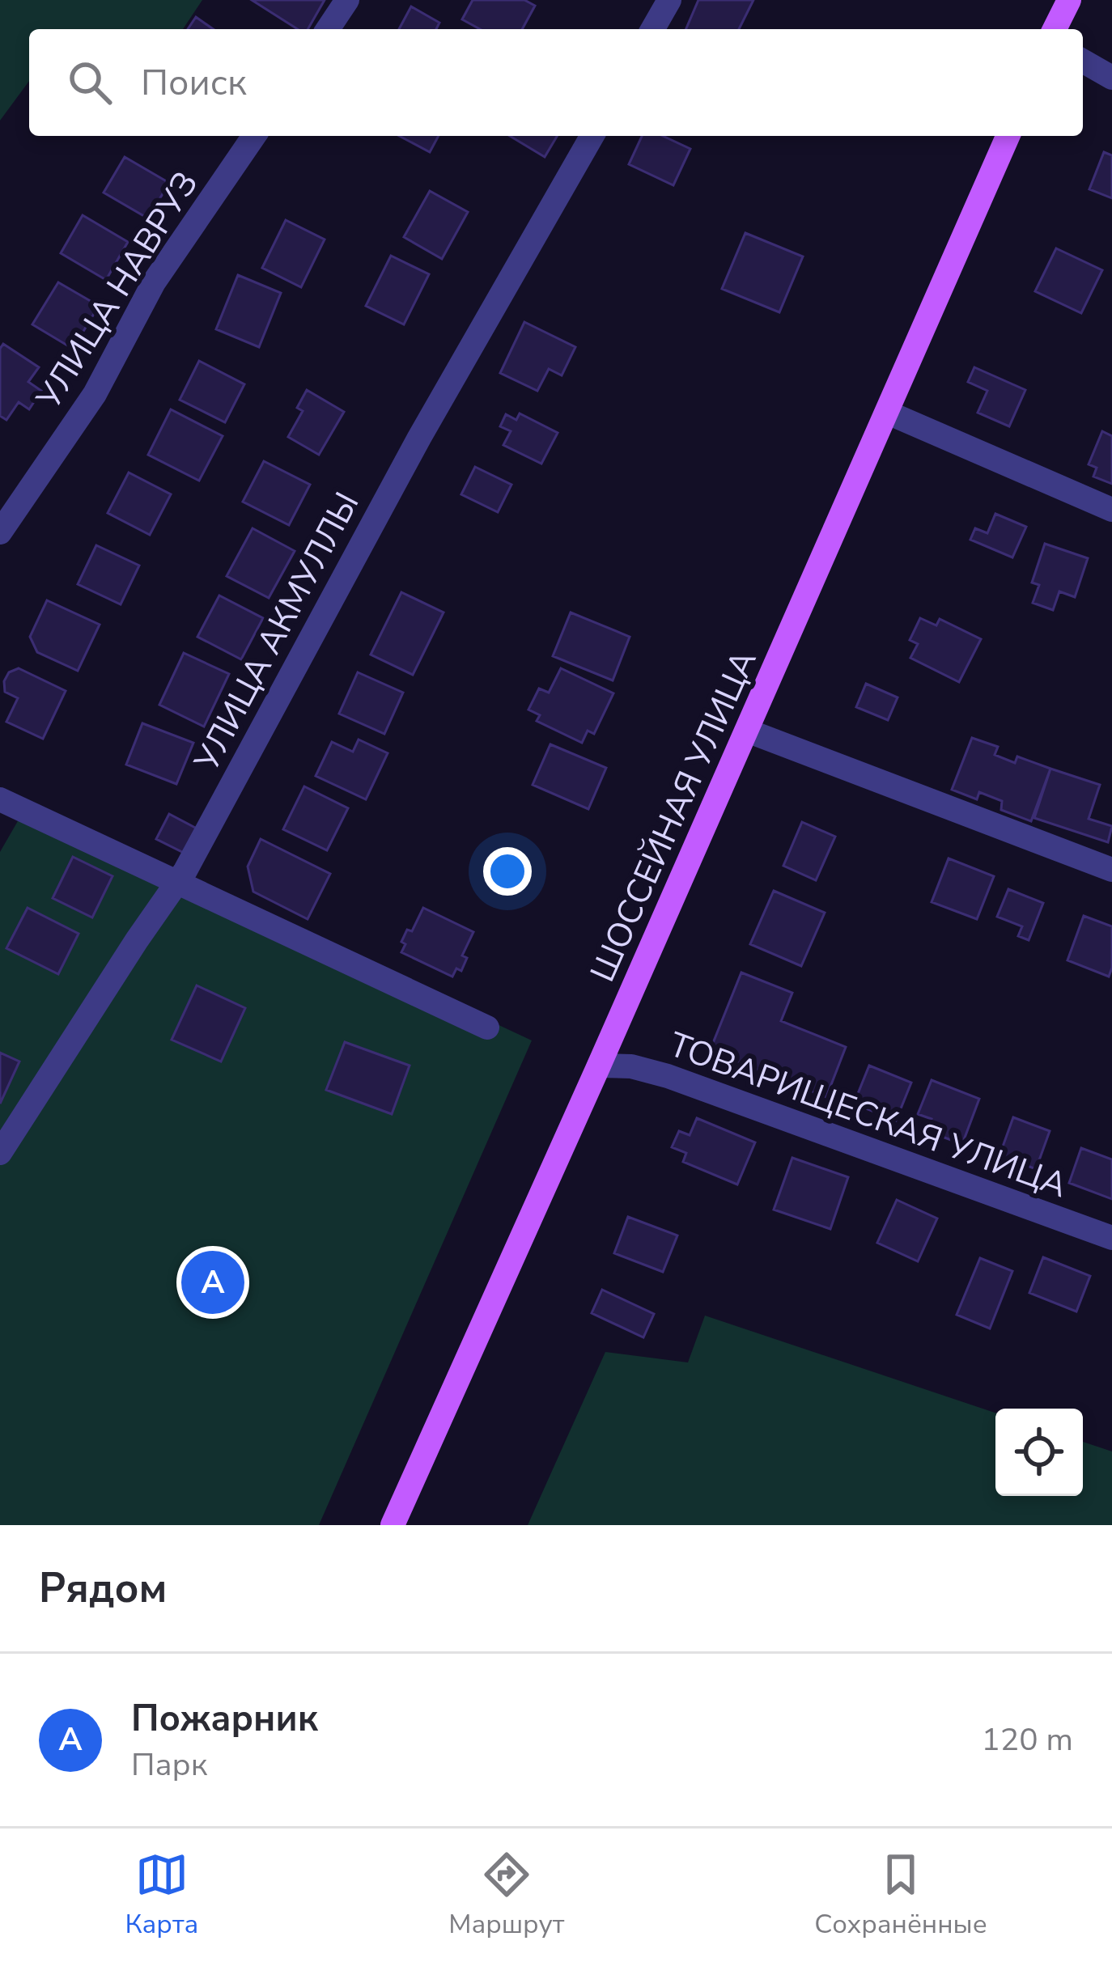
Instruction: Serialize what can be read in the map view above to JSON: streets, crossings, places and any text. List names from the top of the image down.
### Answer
{
  "streets": {
    "main road": ["ШОССЕЙНАЯ УЛИЦА"],
    "street": ["УЛИЦА НАВРУЗ", "УЛИЦА АКМУЛЛЫ", "ТОВАРИЩЕСКАЯ УЛИЦА"]
  },
  "crossings": [
    ["ШОССЕЙНАЯ УЛИЦА", "ТОВАРИЩЕСКАЯ УЛИЦА"]
  ],
  "page": {
    "search": "Поиск",
    "pins": "A",
    "heading": "Рядом",
    "list": [
      {
        "mark": "A",
        "name": "Пожарник",
        "note": "Парк",
        "value": "120 m"
      }
    ],
    "nav": ["Карта", "Маршрут", "Сохранённые"]
  }
}
